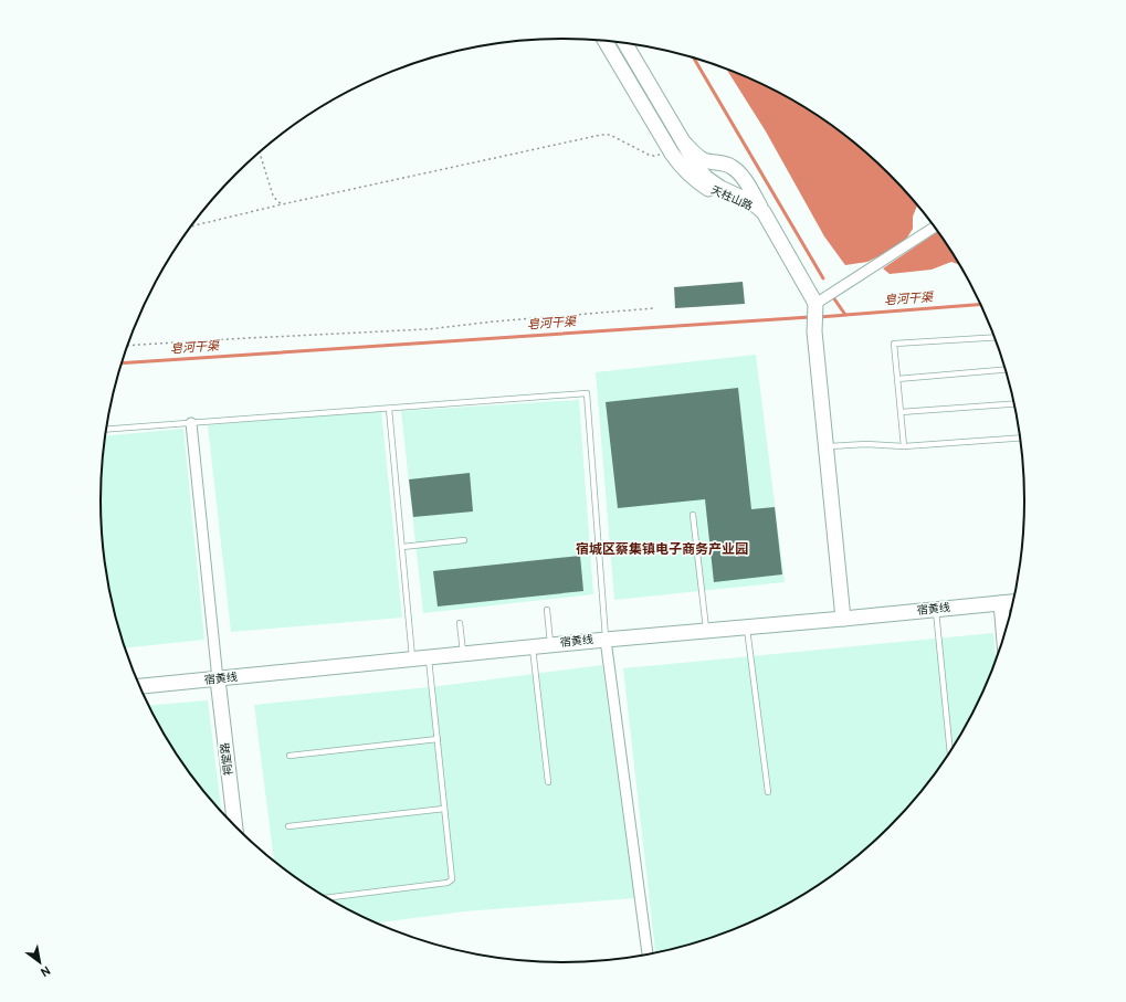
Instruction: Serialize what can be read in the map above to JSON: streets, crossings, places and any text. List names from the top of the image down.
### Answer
{
  "streets": {
    "street": ["天柱山路", "宿黄线", "祠堂路"]
  },
  "crossings": [
    ["宿黄线", "祠堂路"]
  ],
  "districts": ["宿城区蔡集镇电子商务产业园"],
  "water": ["皂河干渠"],
  "north": "bottom right"
}
